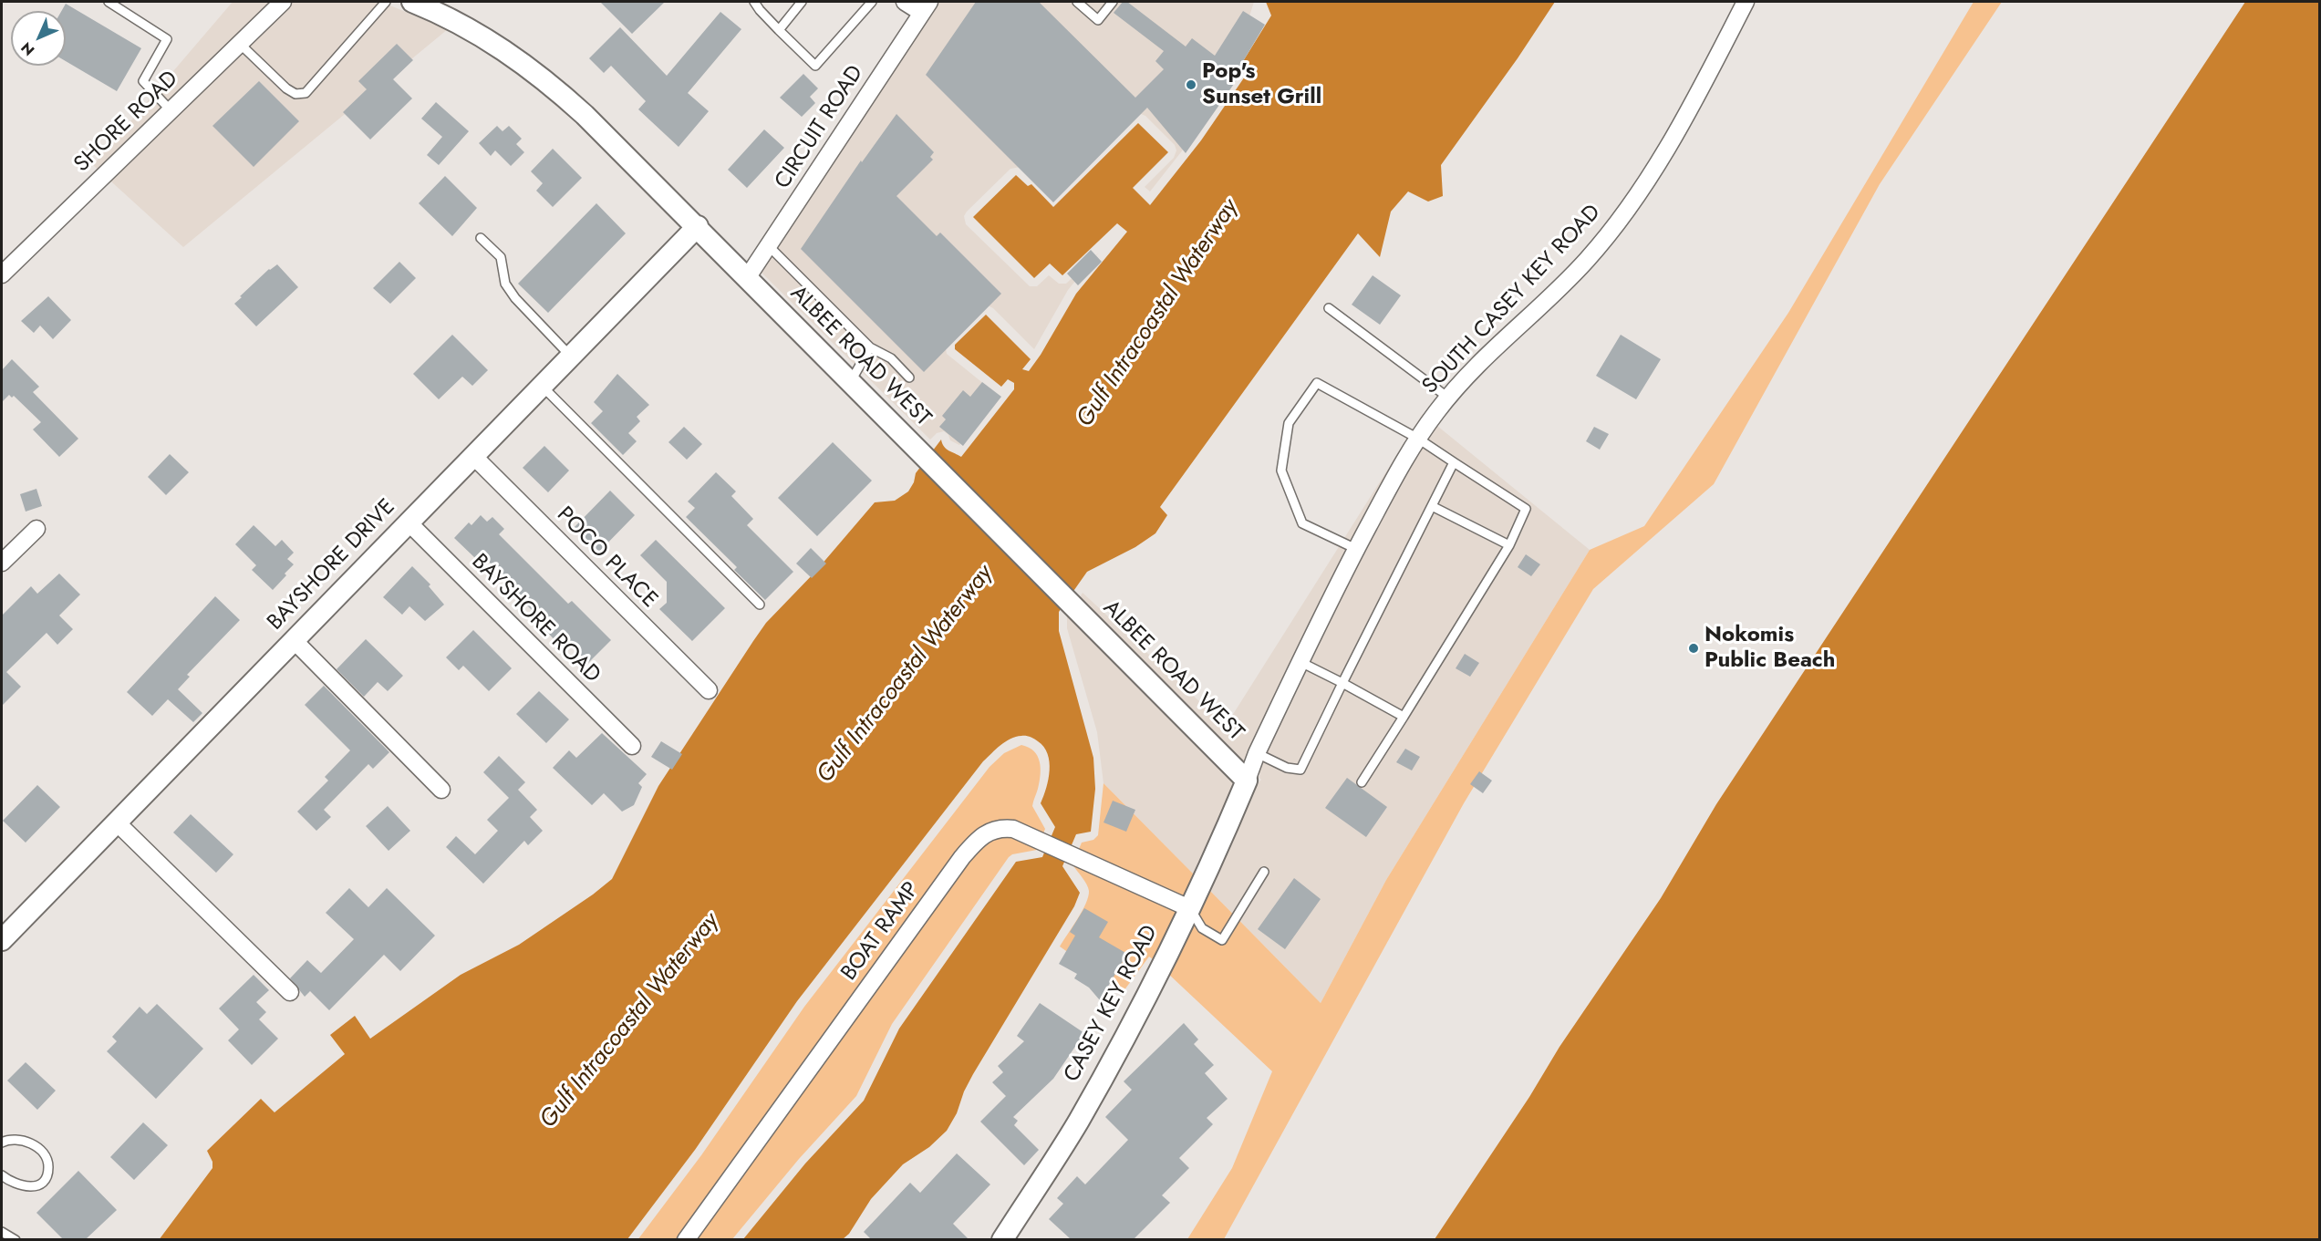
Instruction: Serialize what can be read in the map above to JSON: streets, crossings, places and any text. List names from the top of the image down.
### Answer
{
  "streets": {
    "street": [
      "SHORE ROAD",
      "CIRCUIT ROAD",
      "SOUTH CASEY KEY ROAD",
      "ALBEE ROAD WEST",
      "POCO PLACE",
      "BAYSHORE DRIVE",
      "BAYSHORE ROAD",
      "BOAT RAMP",
      "CASEY KEY ROAD"
    ]
  },
  "crossings": [
    ["CIRCUIT ROAD", "ALBEE ROAD WEST"],
    ["SOUTH CASEY KEY ROAD", "ALBEE ROAD WEST"],
    ["SOUTH CASEY KEY ROAD", "CASEY KEY ROAD"],
    ["ALBEE ROAD WEST", "BAYSHORE DRIVE"],
    ["ALBEE ROAD WEST", "CASEY KEY ROAD"],
    ["POCO PLACE", "BAYSHORE DRIVE"],
    ["BAYSHORE DRIVE", "BAYSHORE ROAD"],
    ["BOAT RAMP", "CASEY KEY ROAD"]
  ],
  "water": ["Gulf Intracoastal Waterway"],
  "places": ["Pop's Sunset Grill", "Nokomis Public Beach"],
  "north": "bottom left"
}
